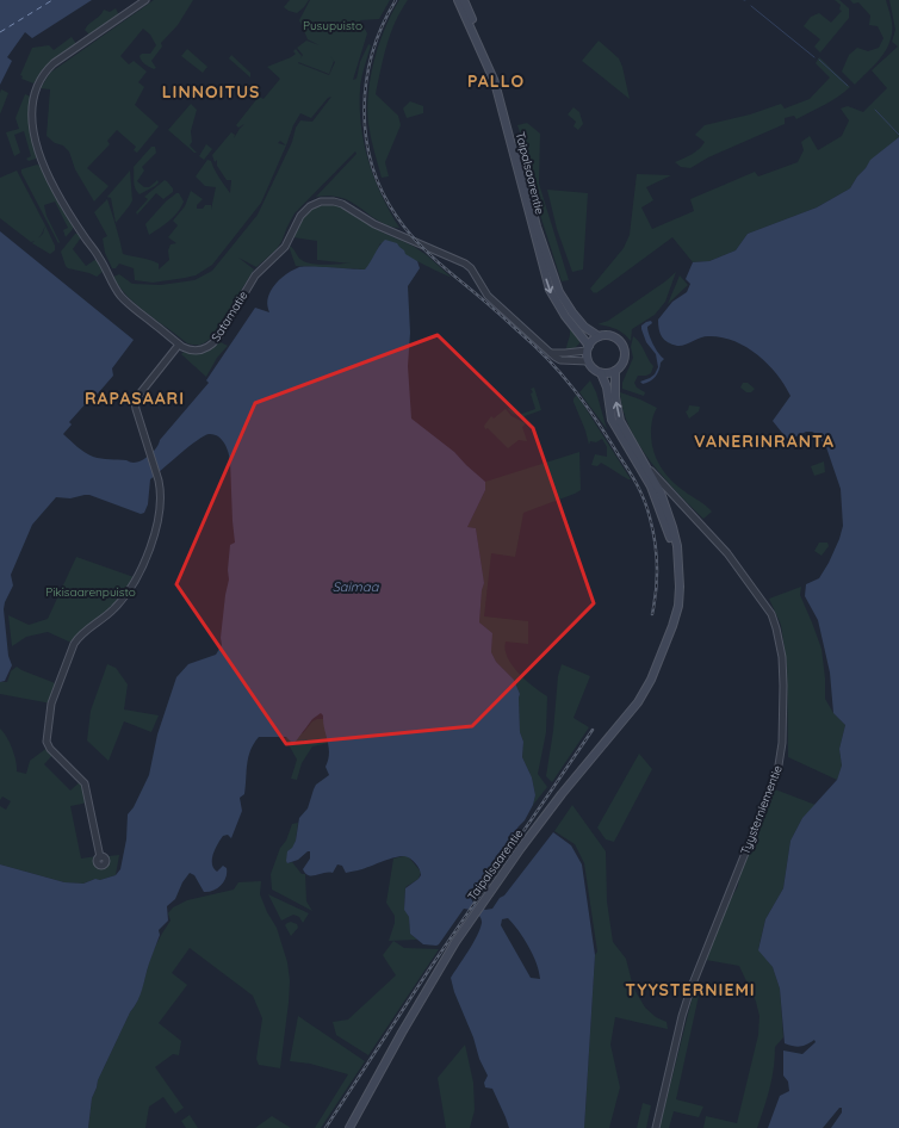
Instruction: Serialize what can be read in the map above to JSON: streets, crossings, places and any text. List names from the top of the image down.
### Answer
{
  "streets": {
    "main road": ["Taipalsaarentie"],
    "street": ["Satamatie", "Tyysterniementie"]
  },
  "crossings": [
    ["Taipalsaarentie", "Satamatie"],
    ["Taipalsaarentie", "Tyysterniementie"]
  ],
  "districts": [
    "PALLO",
    "LINNOITUS",
    "RAPASAARI",
    "VANERINRANTA",
    "TYYSTERNIEMI"
  ],
  "water": ["Saimaa"],
  "parks": ["Pusupuisto", "Pikisaarenpuisto"]
}
